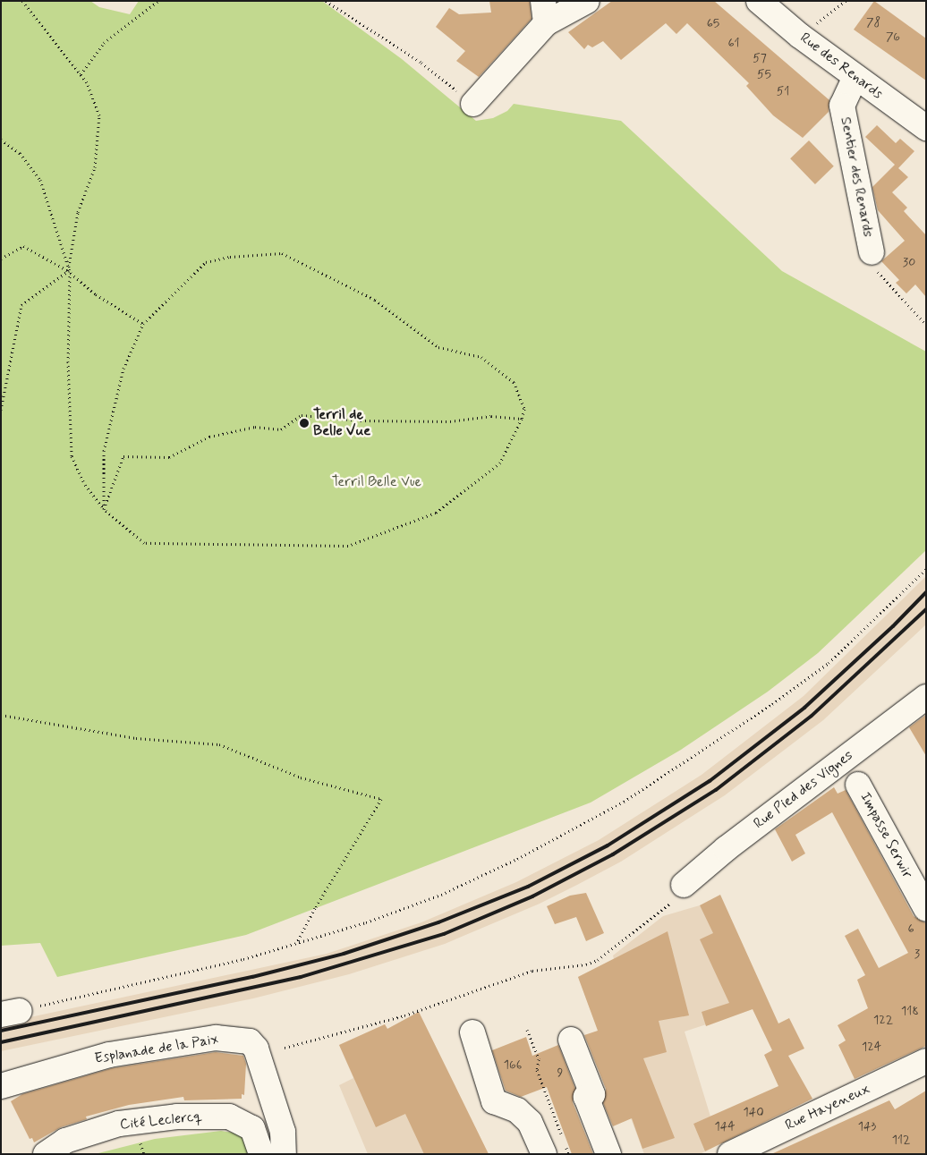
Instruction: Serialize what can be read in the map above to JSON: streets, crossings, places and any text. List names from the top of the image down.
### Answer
{
  "streets": {
    "street": [
      "Rue des Renards",
      "Sentier des Renards",
      "Rue Pied des Vignes",
      "Impasse Serwir",
      "Esplanade de la Paix",
      "Rue Hayeneux",
      "Cité Leclercq"
    ]
  },
  "crossings": [
    ["Rue des Renards", "Sentier des Renards"]
  ],
  "parks": ["Terril Belle Vue"],
  "places": ["Terril de Belle Vue"],
  "house_numbers": [
    "78",
    "65",
    "76",
    "61",
    "57",
    "55",
    "51",
    "30",
    "6",
    "3",
    "118",
    "122",
    "124",
    "166",
    "9",
    "140",
    "144",
    "143",
    "112"
  ]
}
